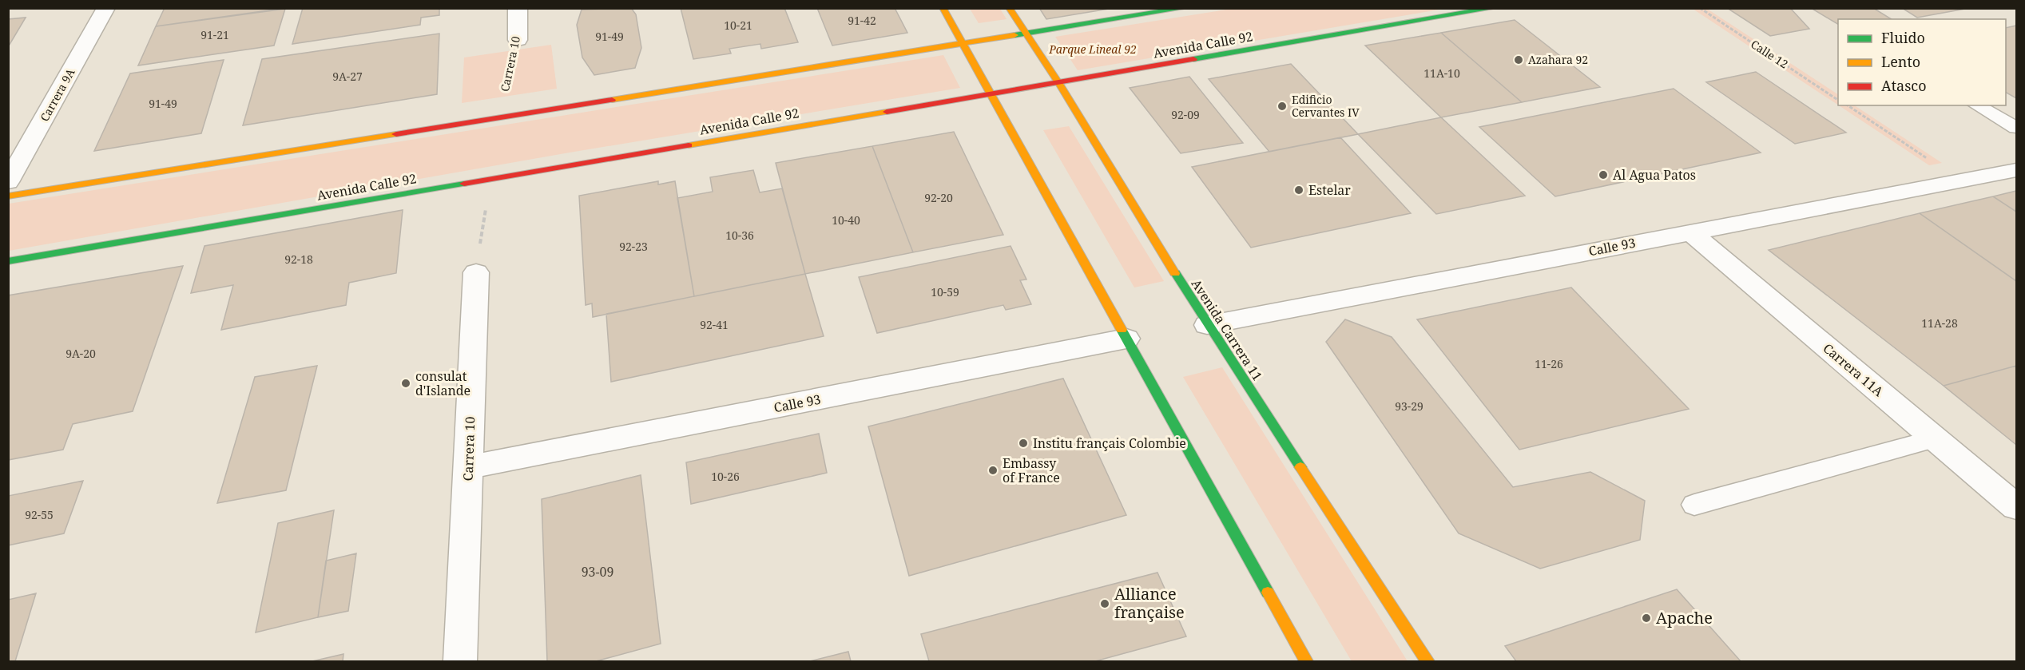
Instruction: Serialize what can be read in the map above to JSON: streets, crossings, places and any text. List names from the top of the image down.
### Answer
{
  "streets": {
    "main road": ["Avenida Calle 92", "Avenida Carrera 11"],
    "street": [
      "Carrera 10",
      "Carrera 9A",
      "Calle 93",
      "Carrera 11A"
    ],
    "path": ["Calle 12"]
  },
  "crossings": [
    ["Avenida Calle 92", "Avenida Carrera 11"],
    ["Carrera 10", "Calle 93"],
    ["Calle 93", "Avenida Carrera 11"],
    ["Calle 93", "Carrera 11A"]
  ],
  "parks": ["Parque Lineal 92"],
  "places": [
    "Azahara 92",
    "Edificio Cervantes IV",
    "Al Agua Patos",
    "Estelar",
    "consulat d'Islande",
    "Institu français Colombie",
    "Embassy of France",
    "Alliance française",
    "Apache"
  ],
  "house_numbers": [
    "91-42",
    "10-21",
    "91-21",
    "91-49",
    "11A-10",
    "9A-27",
    "91-49",
    "92-09",
    "92-20",
    "10-40",
    "10-36",
    "92-23",
    "92-18",
    "10-59",
    "11A-28",
    "92-41",
    "9A-20",
    "11-26",
    "93-29",
    "10-26",
    "92-55",
    "93-09"
  ],
  "legend": ["Fluido", "Lento", "Atasco"]
}
